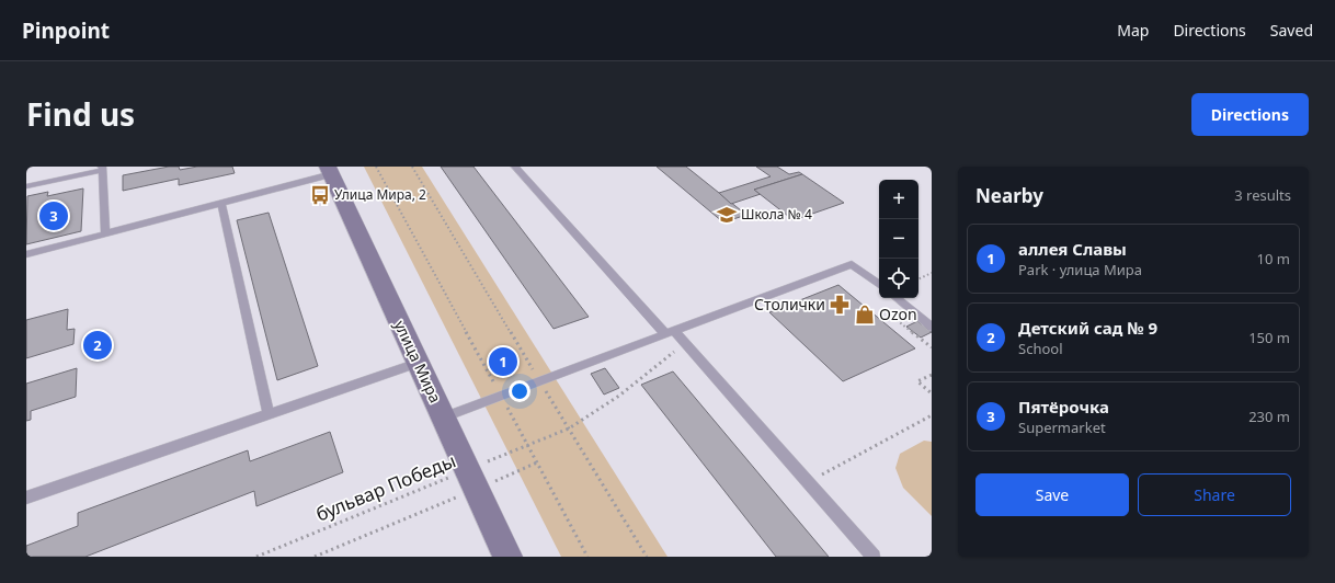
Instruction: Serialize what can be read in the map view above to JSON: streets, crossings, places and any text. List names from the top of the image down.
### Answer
{
  "streets": {
    "main road": ["улица Мира"],
    "path": ["бульвар Победы"]
  },
  "crossings": [
    ["улица Мира", "бульвар Победы"]
  ],
  "places": {
    "bus stop": ["Улица Мира, 2"],
    "school or university": ["Школа № 4"],
    "pharmacy": ["Столички"],
    "shop": ["Ozon"]
  },
  "page": {
    "header": "Pinpoint",
    "nav": ["Map", "Directions", "Saved"],
    "title": "Find us",
    "buttons": [
      "Directions",
      ["Save", "Share"]
    ],
    "heading": ["Nearby", "3 results"],
    "map_buttons": ["+", "−"],
    "pins": ["3", "2", "1"],
    "list": [
      {
        "mark": "1",
        "name": "аллея Славы",
        "note": "Park · улица Мира",
        "value": "10 m"
      },
      {
        "mark": "2",
        "name": "Детский сад № 9",
        "note": "School",
        "value": "150 m"
      },
      {
        "mark": "3",
        "name": "Пятёрочка",
        "note": "Supermarket",
        "value": "230 m"
      }
    ]
  }
}
